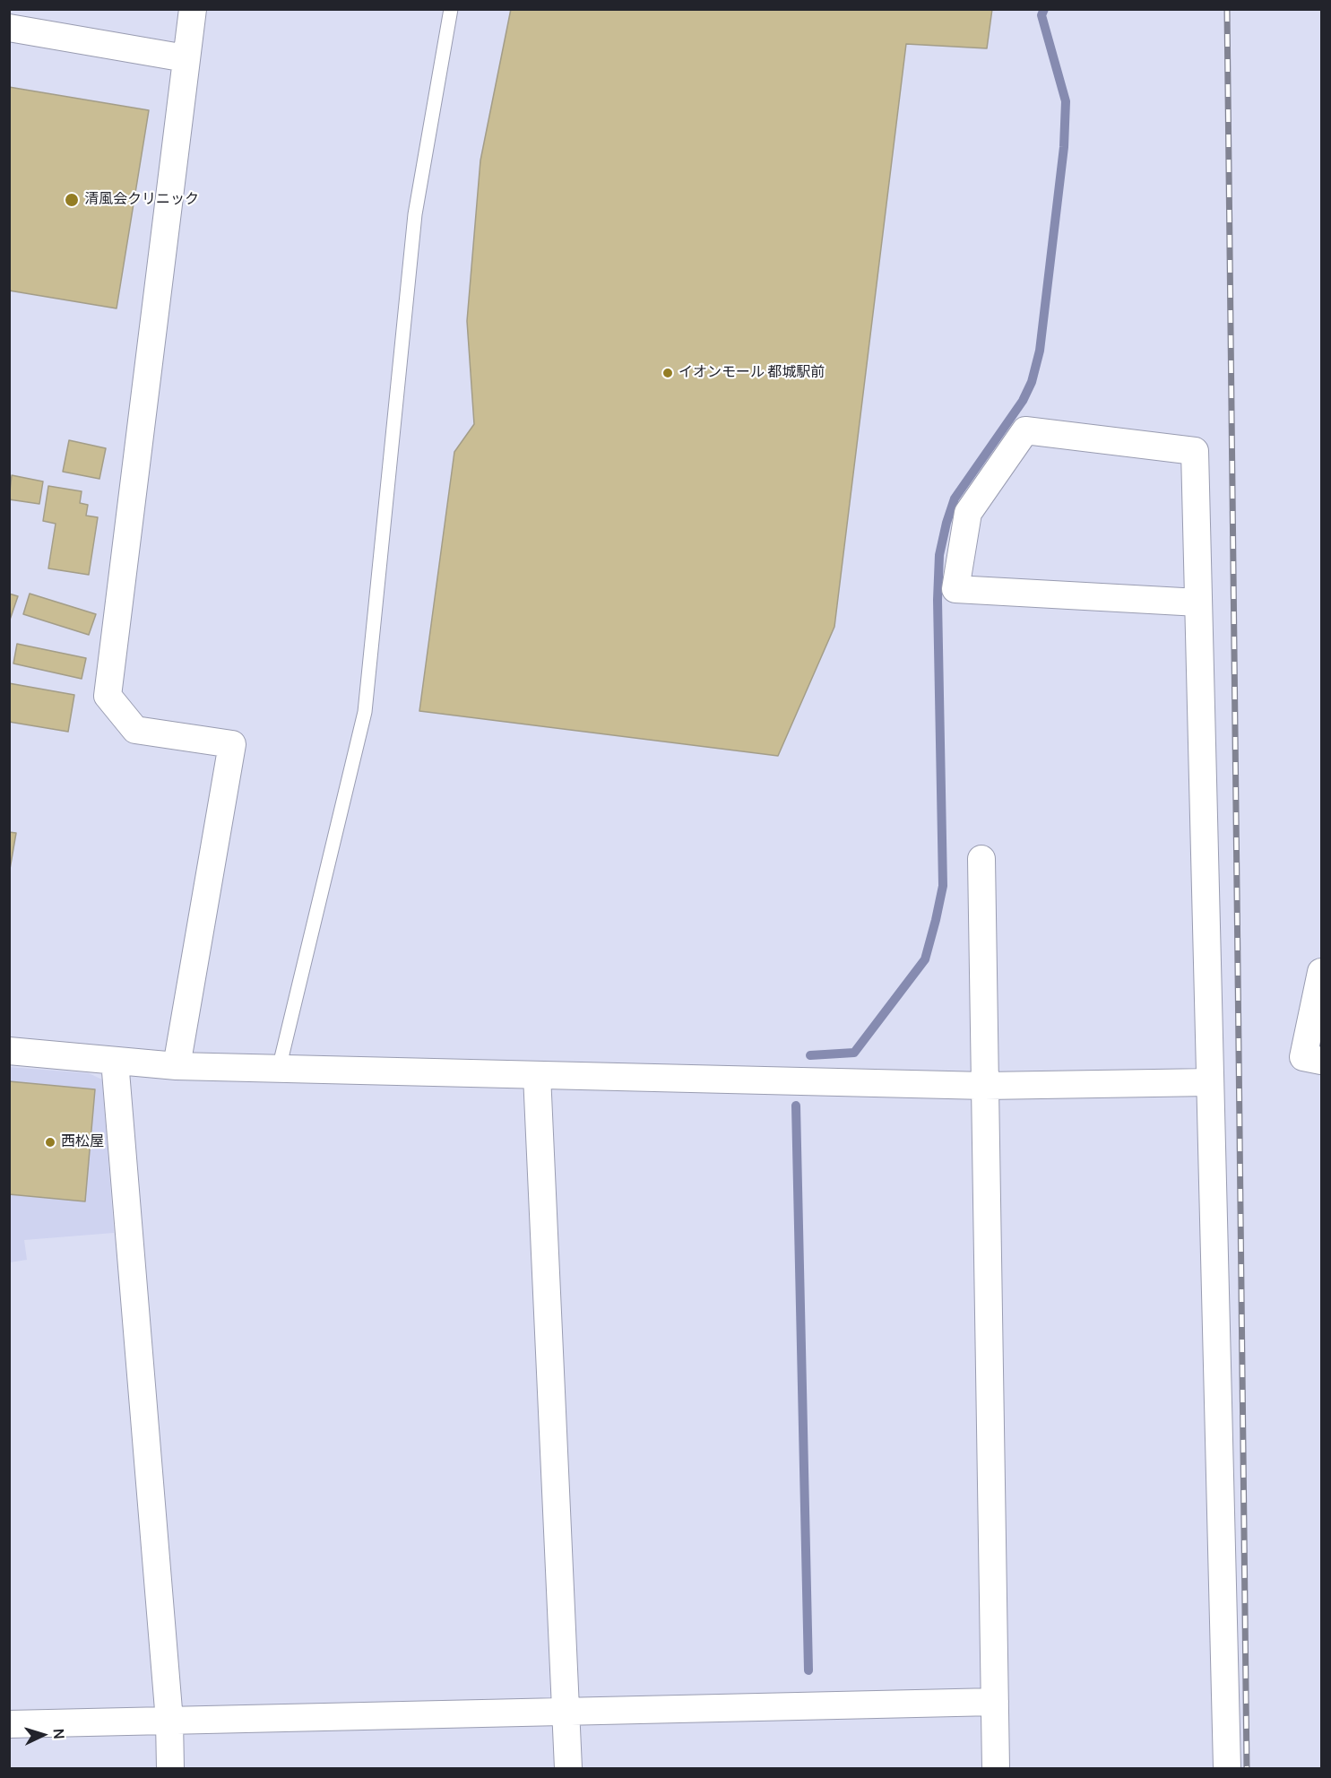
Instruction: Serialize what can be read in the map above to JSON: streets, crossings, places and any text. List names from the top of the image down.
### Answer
{
  "places": ["清風会クリニック", "イオンモール 都城駅前", "西松屋"],
  "north": "right"
}
